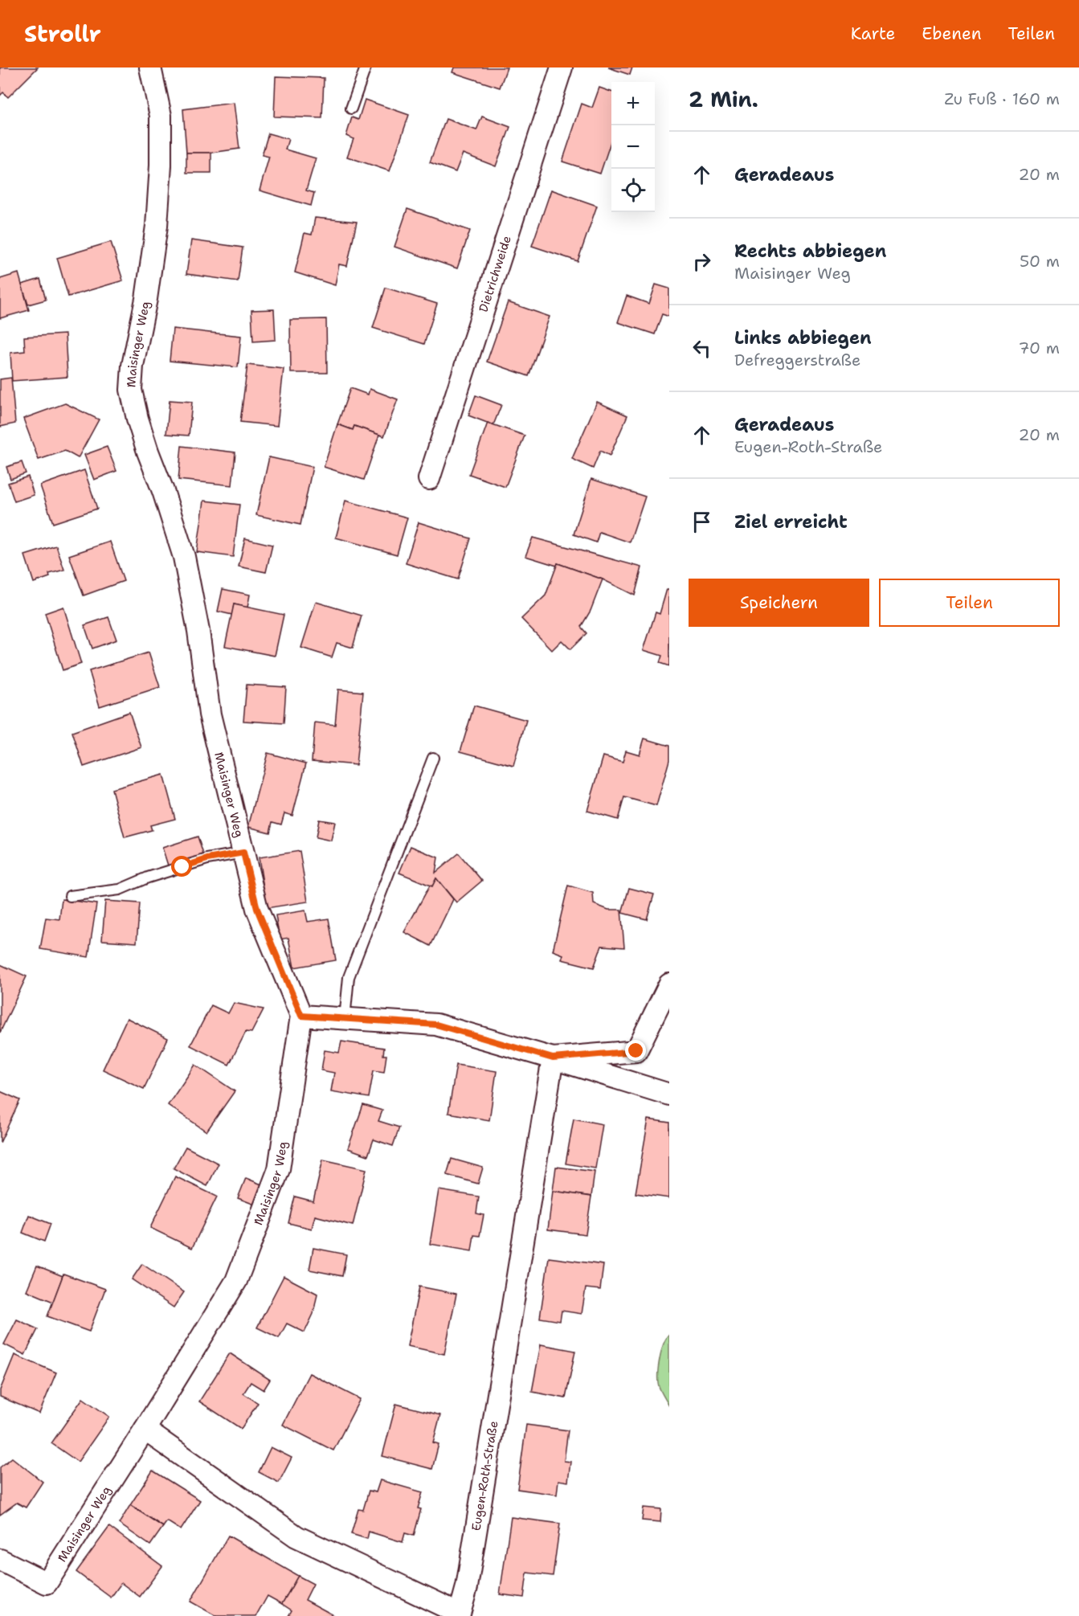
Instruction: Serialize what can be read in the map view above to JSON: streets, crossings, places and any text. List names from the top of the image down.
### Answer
{
  "streets": {
    "street": ["Dietrichweide", "Maisinger Weg", "Eugen-Roth-Straße"]
  },
  "crossings": [
    ["Maisinger Weg", "Eugen-Roth-Straße"]
  ],
  "page": {
    "header": "Strollr",
    "nav": ["Karte", "Ebenen", "Teilen"],
    "heading": ["2 Min.", "Zu Fuß · 160 m"],
    "map_buttons": ["+", "−"],
    "list": [
      ["Geradeaus", "20 m"],
      ["Rechts abbiegen", "Maisinger Weg", "50 m"],
      ["Links abbiegen", "Defreggerstraße", "70 m"],
      ["Geradeaus", "Eugen-Roth-Straße", "20 m"],
      "Ziel erreicht"
    ],
    "buttons": ["Speichern", "Teilen"]
  }
}
